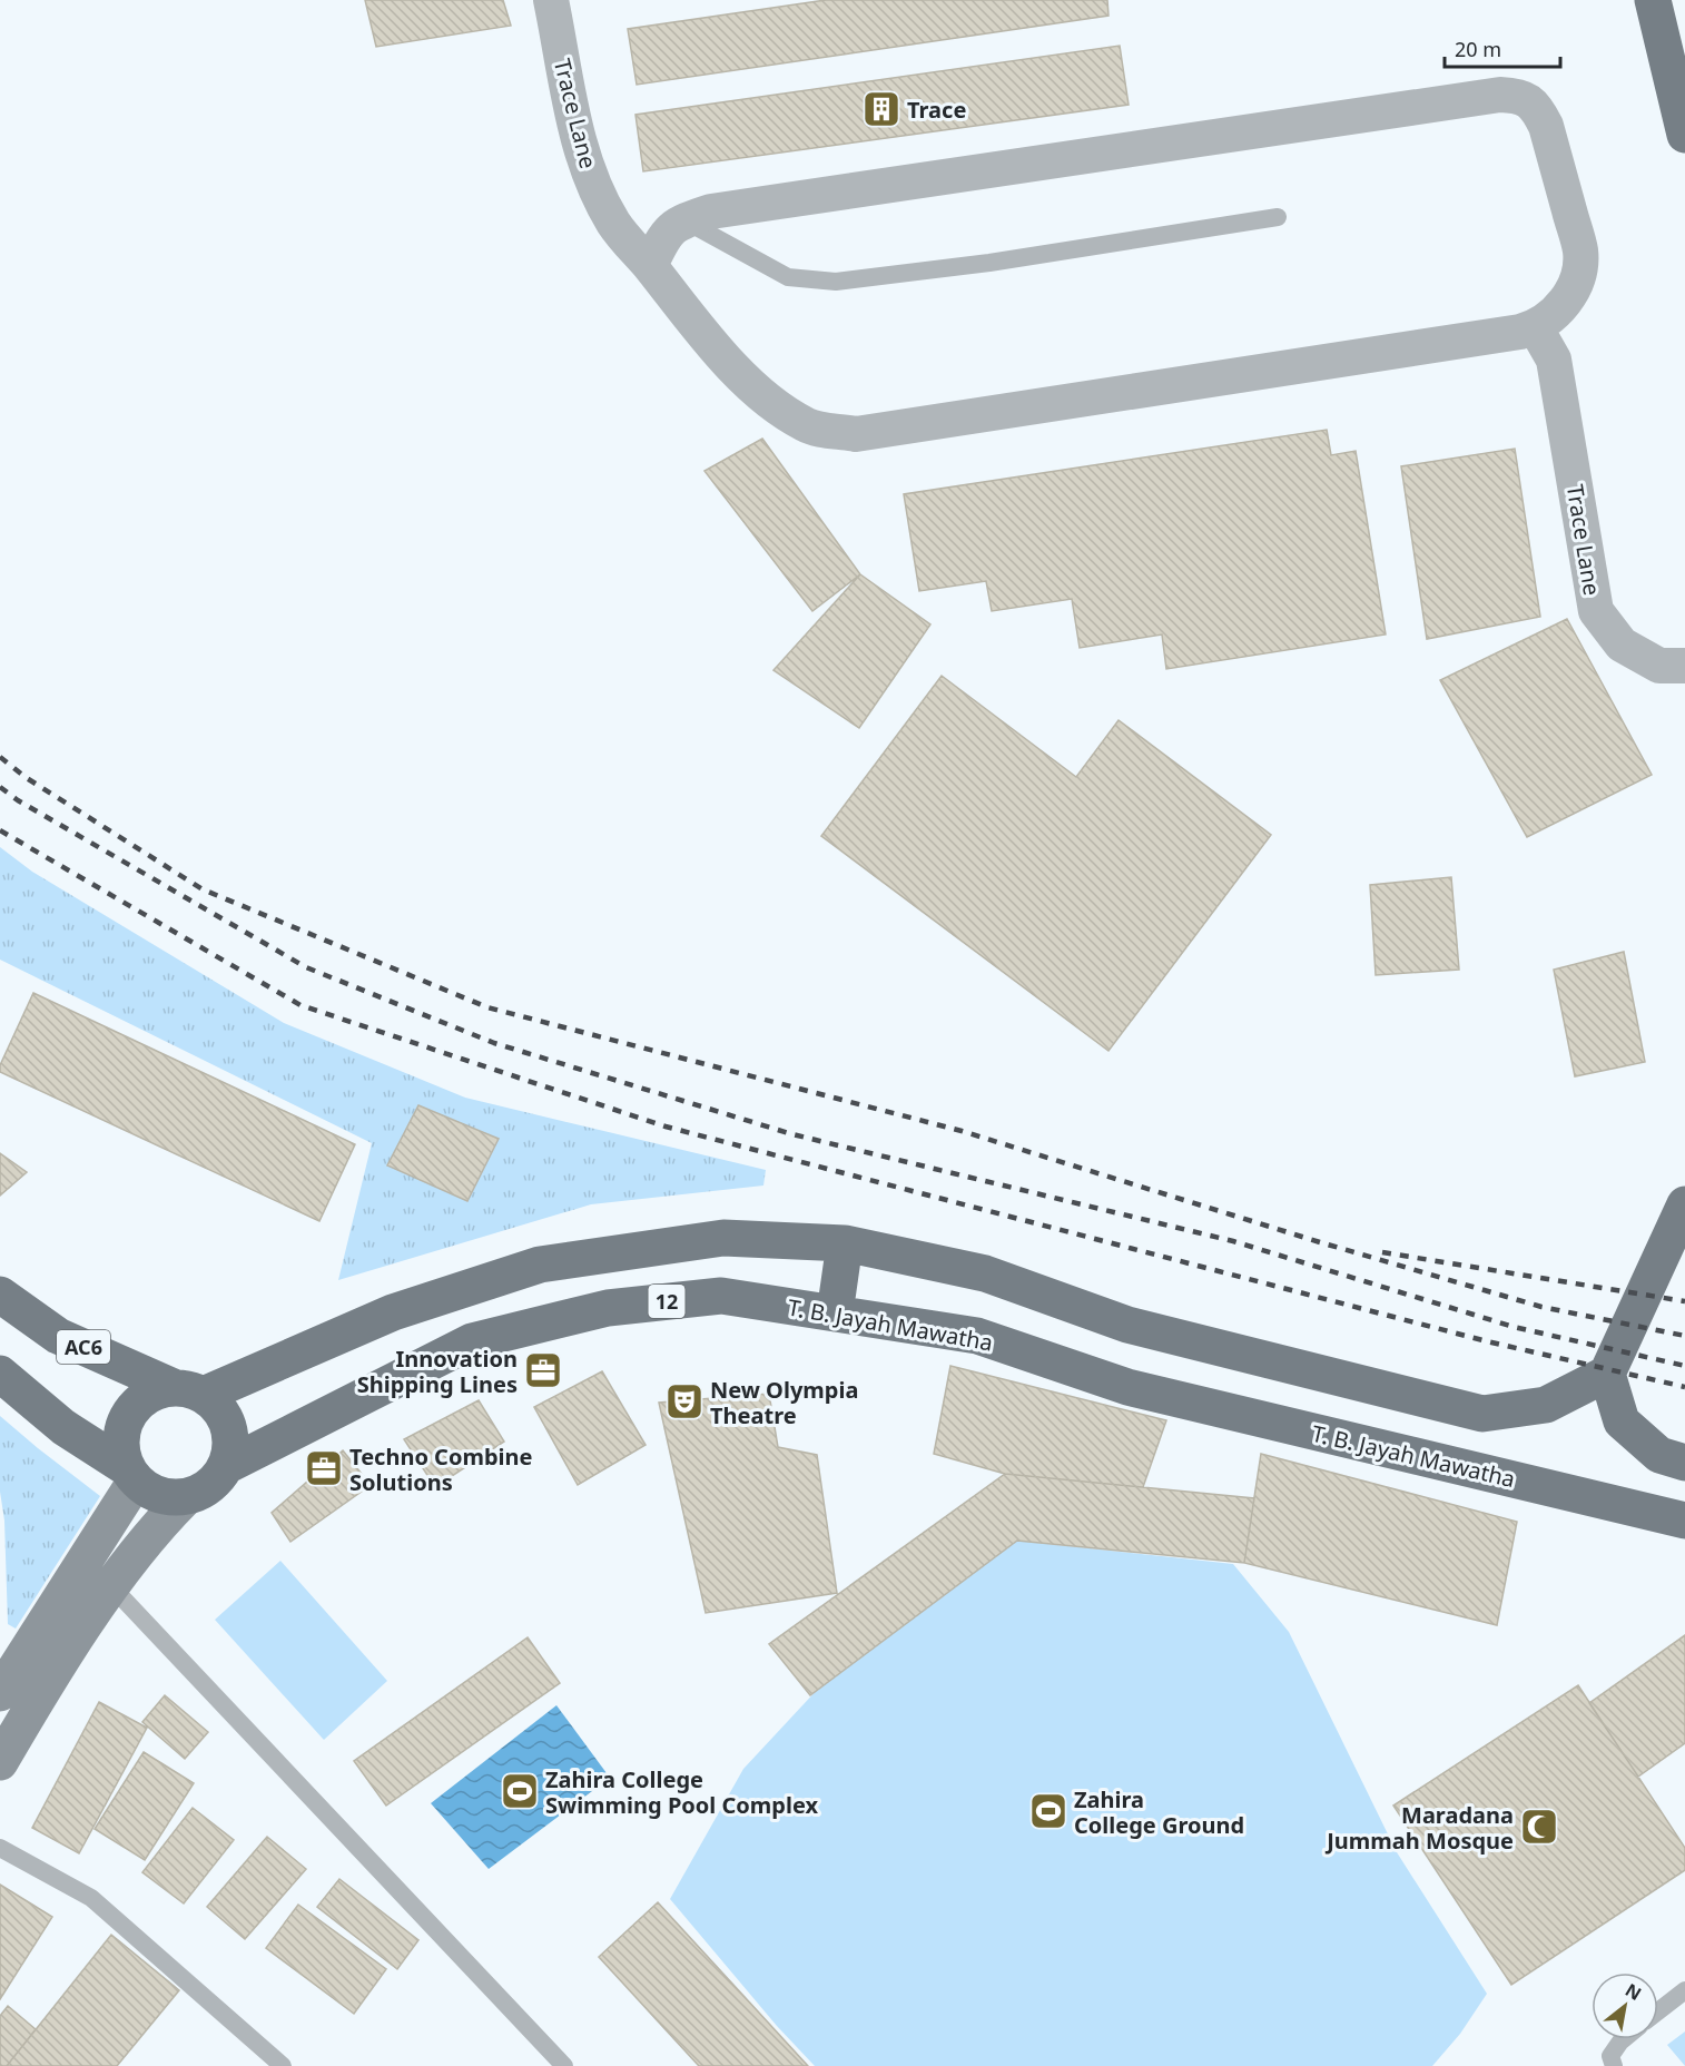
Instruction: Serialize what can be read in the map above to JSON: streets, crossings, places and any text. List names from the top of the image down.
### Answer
{
  "streets": {
    "main road": ["12", "T. B. Jayah Mawatha", "AC6"],
    "street": ["Trace Lane"]
  },
  "crossings": [
    ["T. B. Jayah Mawatha", "AC6"]
  ],
  "places": {
    "building": ["Trace"],
    "office": ["Innovation Shipping Lines", "Techno Combine Solutions"],
    "theatre": ["New Olympia Theatre"],
    "sports": ["Zahira College Swimming Pool Complex", "Zahira College Ground"],
    "mosque": ["Maradana Jummah Mosque"]
  },
  "scale_bar": "20 m",
  "north": "top right"
}
